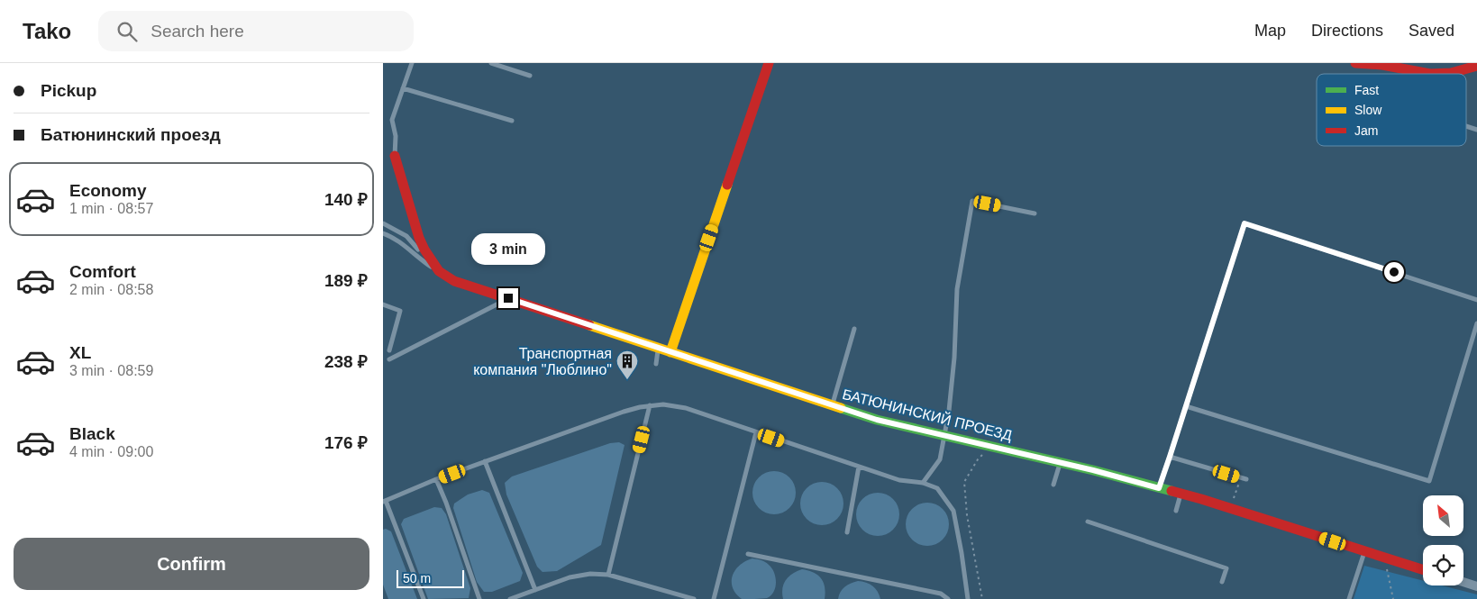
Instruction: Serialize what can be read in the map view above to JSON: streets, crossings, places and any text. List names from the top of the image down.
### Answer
{
  "streets": {
    "street": ["БАТЮНИНСКИЙ ПРОЕЗД"]
  },
  "places": {
    "building": ["Транспортная компания \"Люблино\""]
  },
  "legend": ["Fast", "Slow", "Jam"],
  "scale_bar": "50 m",
  "north": "top left",
  "page": {
    "header": "Tako",
    "search": "Search here",
    "nav": ["Map", "Directions", "Saved"],
    "banner": ["Pickup", "Батюнинский проезд"],
    "list": [
      {
        "name": "Economy",
        "note": "1 min · 08:57",
        "value": "140 ₽"
      },
      {
        "name": "Comfort",
        "note": "2 min · 08:58",
        "value": "189 ₽"
      },
      {
        "name": "XL",
        "note": "3 min · 08:59",
        "value": "238 ₽"
      },
      {
        "name": "Black",
        "note": "4 min · 09:00",
        "value": "176 ₽"
      }
    ],
    "bubble": "3 min",
    "buttons": "Confirm",
    "scale": "50 m"
  }
}
